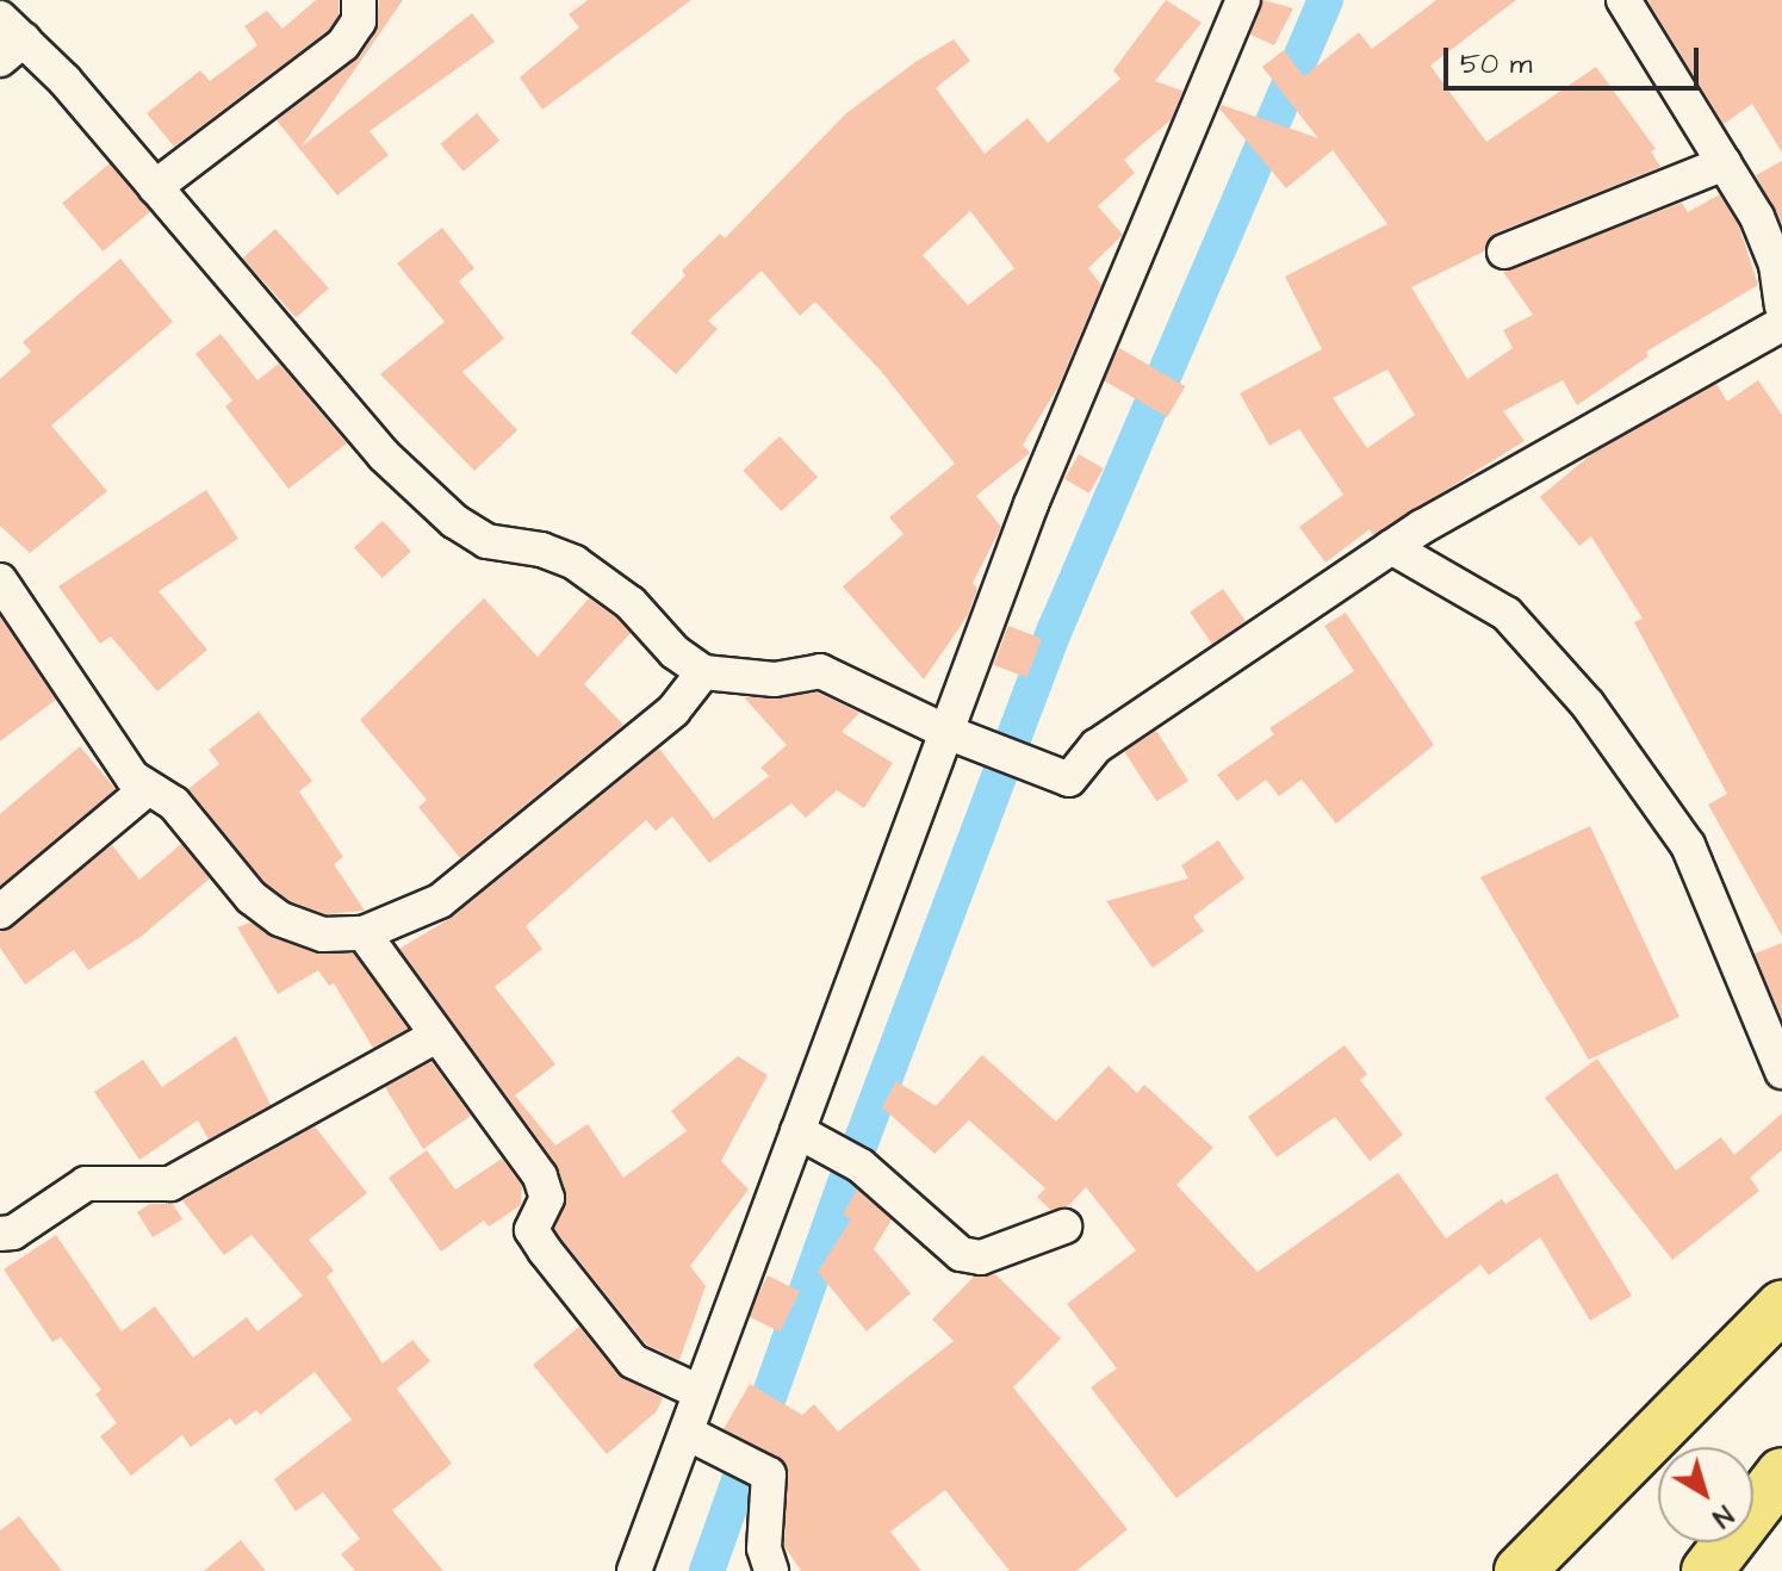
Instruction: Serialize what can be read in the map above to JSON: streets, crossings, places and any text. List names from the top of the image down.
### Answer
{
  "scale_bar": "50 m",
  "north": "bottom right"
}
